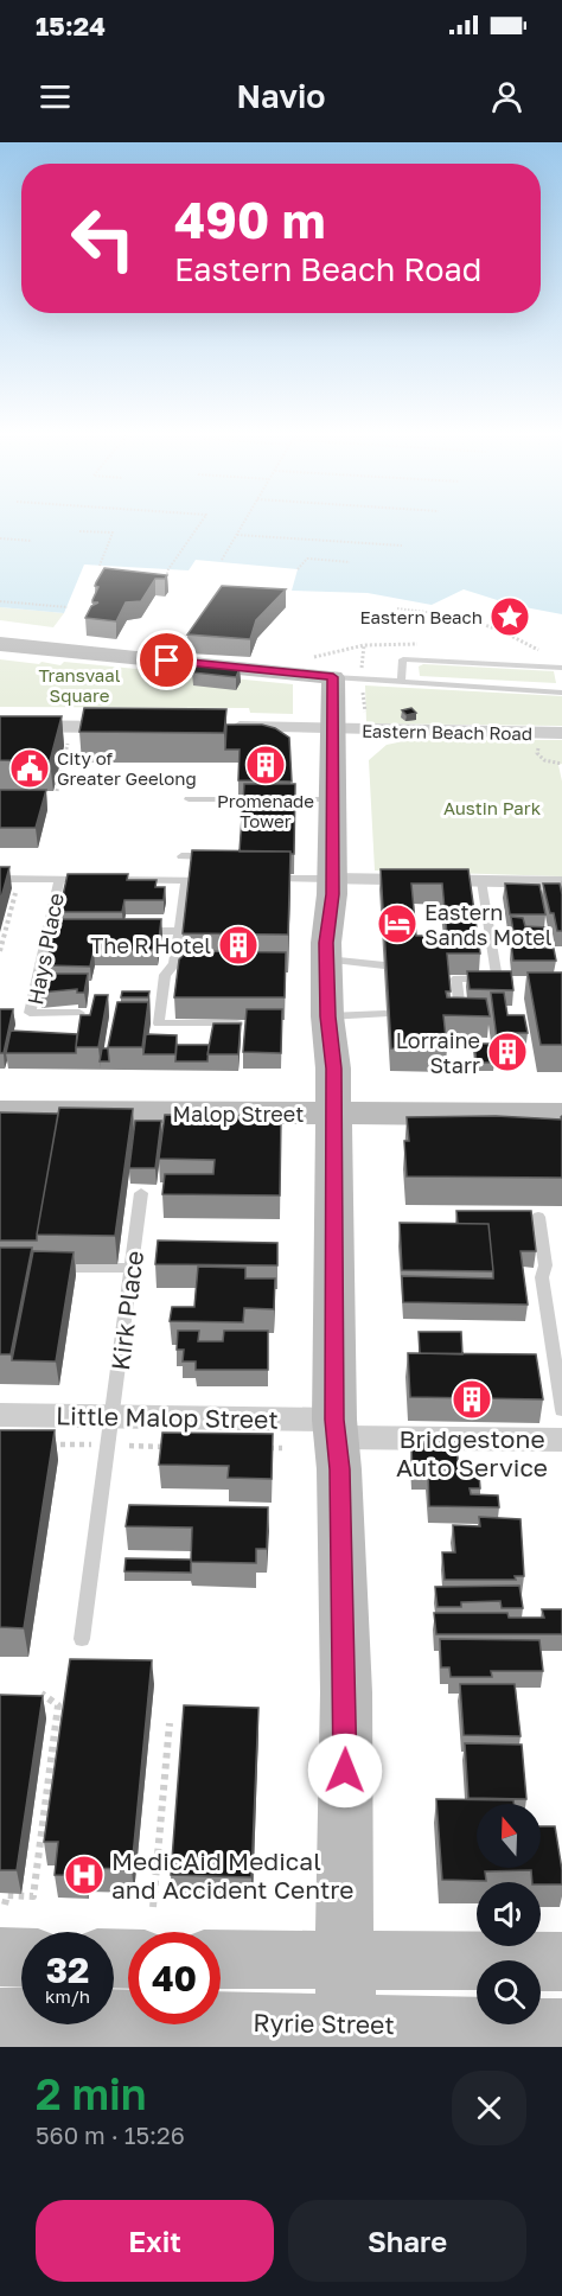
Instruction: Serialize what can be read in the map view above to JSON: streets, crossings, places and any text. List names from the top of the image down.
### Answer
{
  "streets": {
    "street": [
      "Eastern Beach Road",
      "Malop Street",
      "Little Malop Street",
      "Ryrie Street"
    ],
    "lane": ["Hays Place", "Kirk Place"]
  },
  "crossings": [
    ["Kirk Place", "Little Malop Street"]
  ],
  "parks": ["Transvaal Square", "Austin Park"],
  "places": {
    "place": ["Eastern Beach"],
    "building": [
      "Promenade Tower",
      "The R Hotel",
      "Lorraine Starr",
      "Bridgestone Auto Service"
    ],
    "public building": ["City of Greater Geelong"],
    "hotel": ["Eastern Sands Motel"],
    "hospital": ["MedicAid Medical and Accident Centre"]
  },
  "north": "top",
  "page": {
    "status": "15:24",
    "header": "Navio",
    "turn": ["490 m", "Eastern Beach Road"],
    "speed": "32 km/h",
    "limit": "40",
    "heading": ["2 min", "560 m · 15:26"],
    "buttons": ["Exit", "Share"]
  }
}
